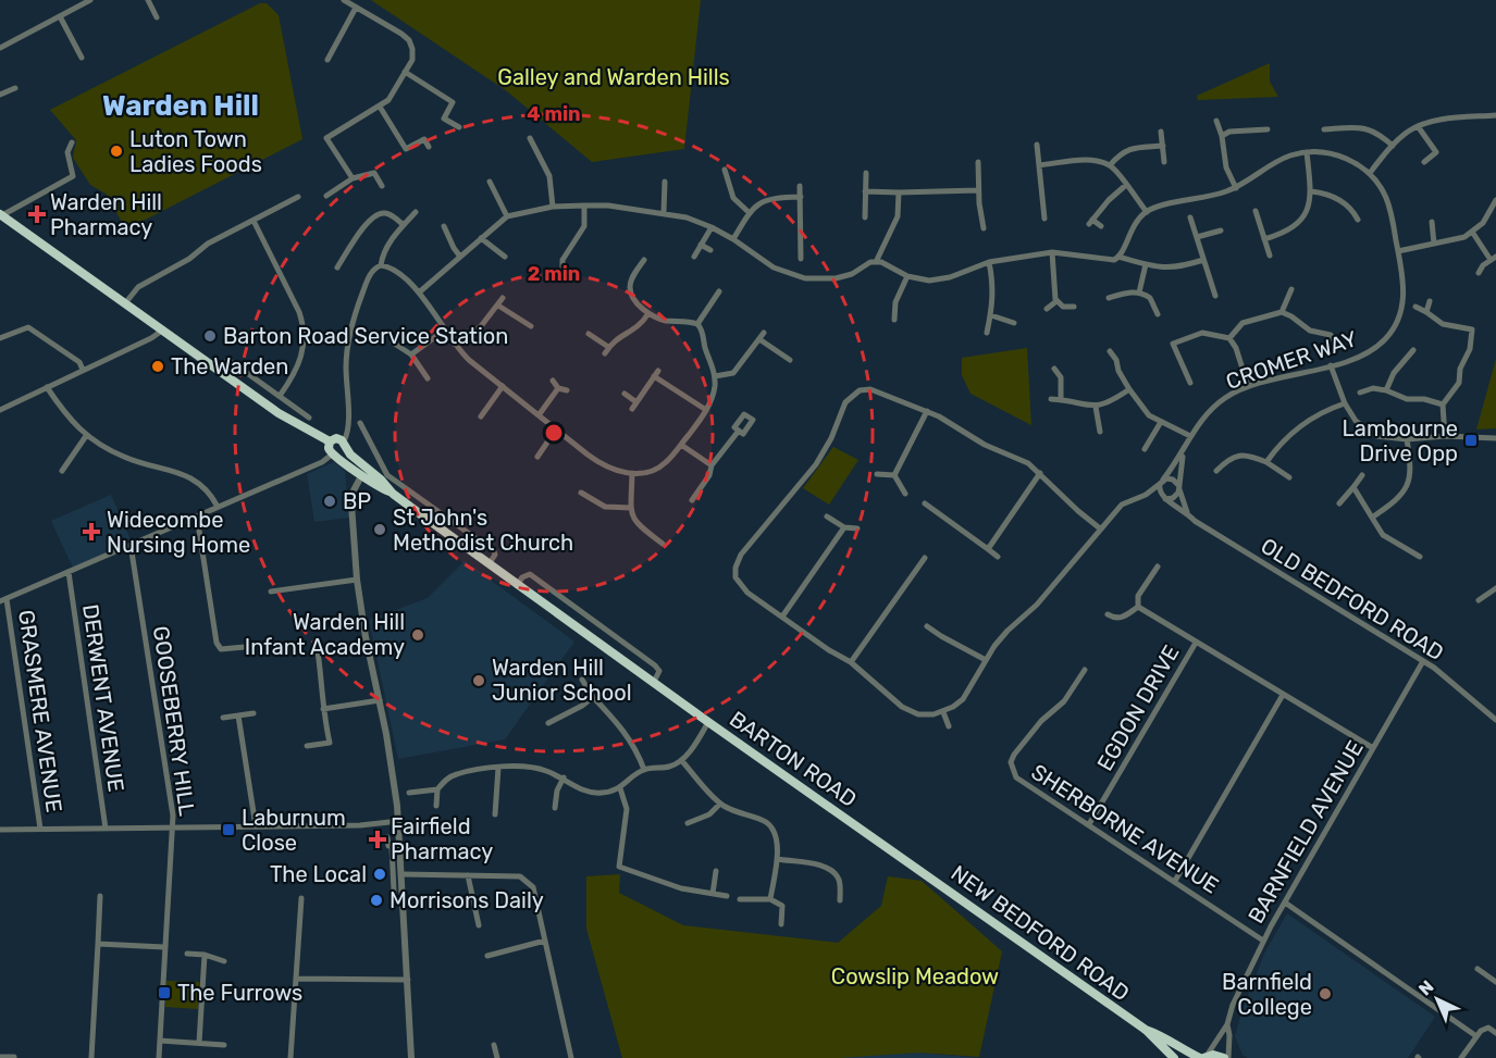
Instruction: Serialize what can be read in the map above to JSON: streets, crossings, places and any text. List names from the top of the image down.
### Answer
{
  "streets": {
    "highway": ["BARTON ROAD", "NEW BEDFORD ROAD"],
    "street": [
      "CROMER WAY",
      "OLD BEDFORD ROAD",
      "DERWENT AVENUE",
      "EGDON DRIVE",
      "GRASMERE AVENUE",
      "GOOSEBERRY HILL",
      "SHERBORNE AVENUE",
      "BARNFIELD AVENUE"
    ]
  },
  "crossings": [
    ["CROMER WAY", "OLD BEDFORD ROAD"],
    ["OLD BEDFORD ROAD", "BARNFIELD AVENUE"],
    ["EGDON DRIVE", "SHERBORNE AVENUE"],
    ["BARTON ROAD", "NEW BEDFORD ROAD"],
    ["SHERBORNE AVENUE", "BARNFIELD AVENUE"],
    ["BARNFIELD AVENUE", "NEW BEDFORD ROAD"]
  ],
  "districts": ["Warden Hill"],
  "parks": ["Galley and Warden Hills", "Cowslip Meadow"],
  "places": {
    "other": [
      "Luton Town Ladies Foods",
      "Barton Road Service Station",
      "The Warden",
      "BP",
      "St John's Methodist Church",
      "Warden Hill Infant Academy",
      "Warden Hill Junior School",
      "The Local",
      "Morrisons Daily",
      "Barnfield College"
    ],
    "health": ["Warden Hill Pharmacy", "Widecombe Nursing Home", "Fairfield Pharmacy"],
    "transit": ["Lambourne Drive Opp", "Laburnum Close", "The Furrows"]
  },
  "north": "top left",
  "rings": ["4 min", "2 min"]
}
